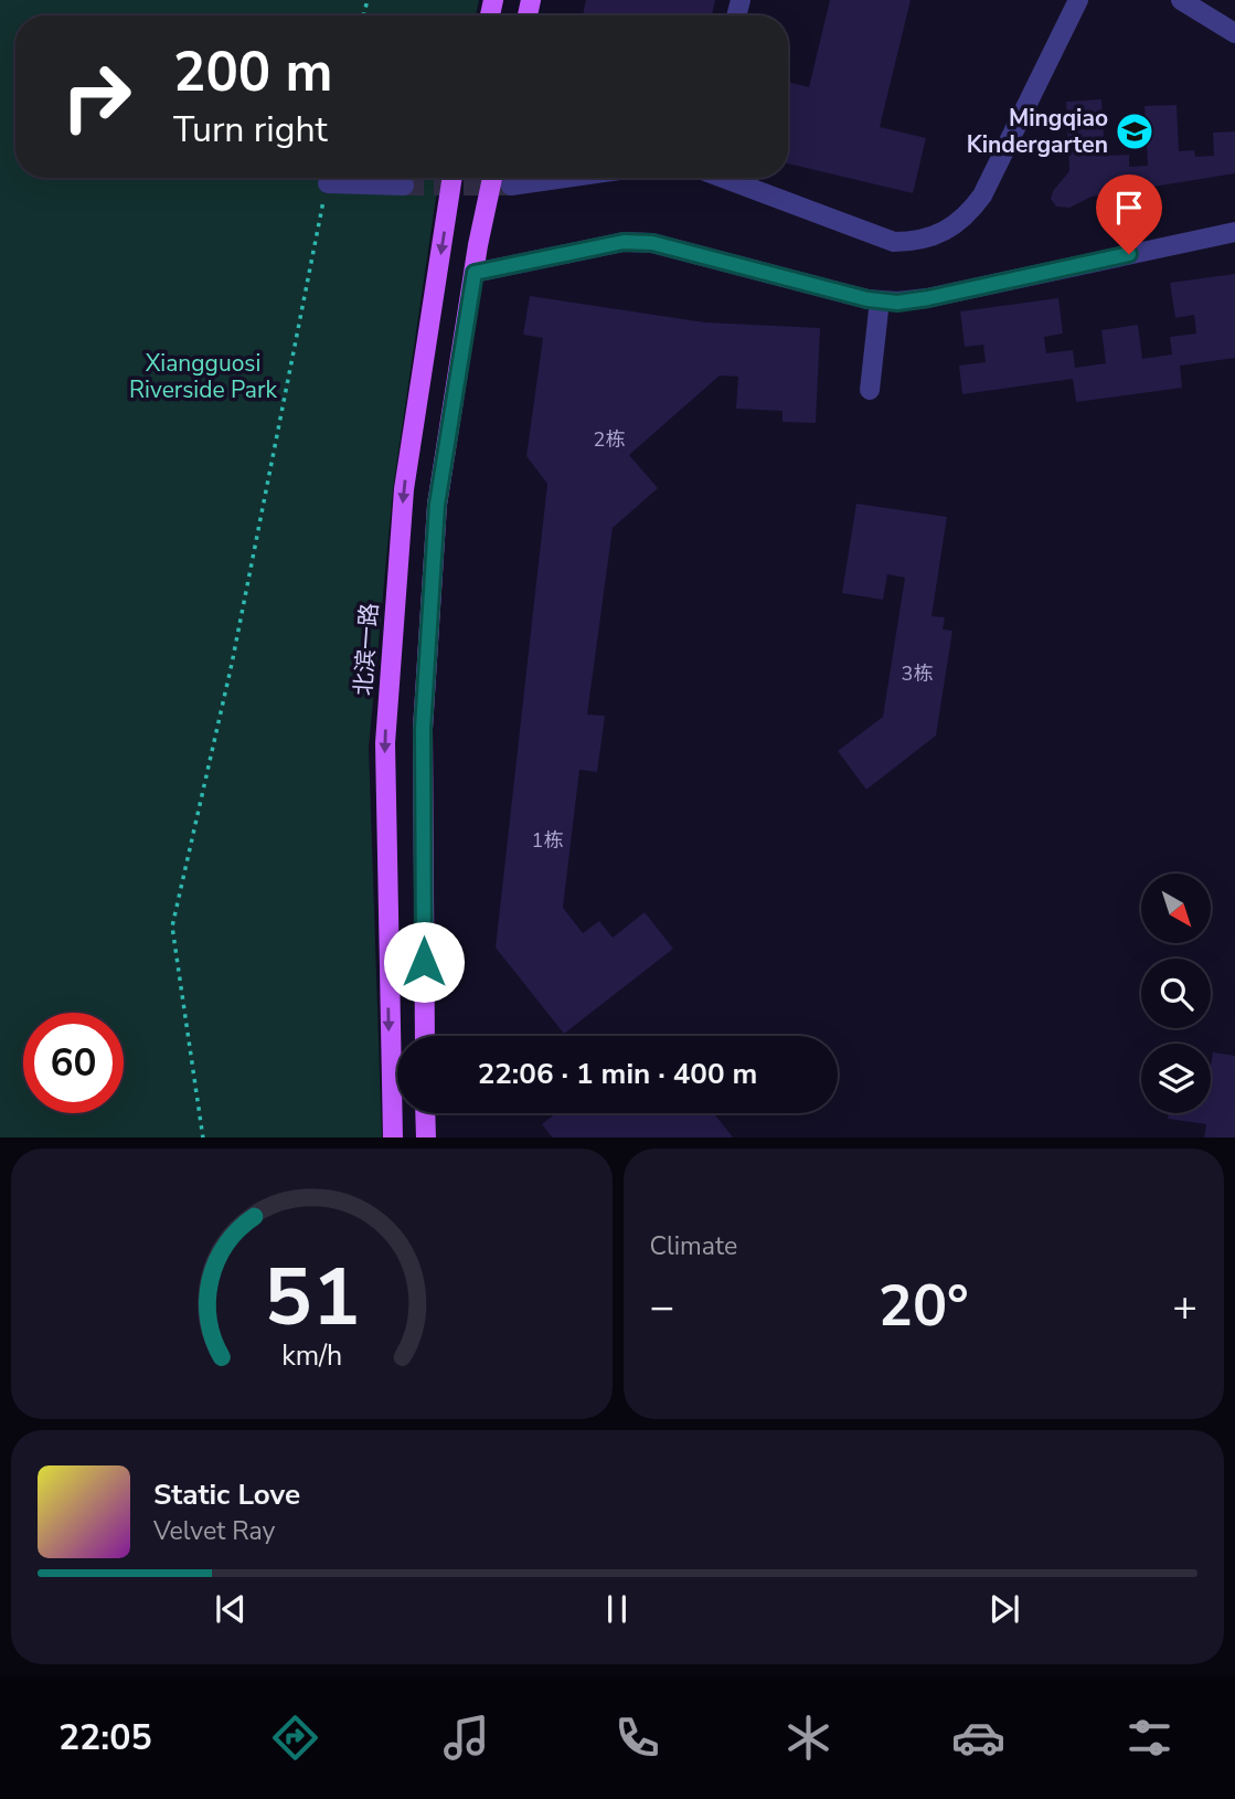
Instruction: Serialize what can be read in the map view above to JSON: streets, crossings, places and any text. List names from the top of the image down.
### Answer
{
  "streets": {
    "main road": ["北滨一路"]
  },
  "parks": ["Xiangguosi Riverside Park"],
  "places": {
    "school or university": ["Mingqiao Kindergarten"]
  },
  "house_numbers": ["2栋", "3栋", "1栋"],
  "north": "bottom right",
  "page": {
    "turn": ["200 m", "Turn right"],
    "limit": "60",
    "trip": "22:06 · 1 min · 400 m",
    "tile": "Climate",
    "heat": ["−", "20°", "+"],
    "song": ["Static Love", "Velvet Ray"],
    "tabs": "22:05",
    "gauge": ["51", "km/h"]
  }
}
